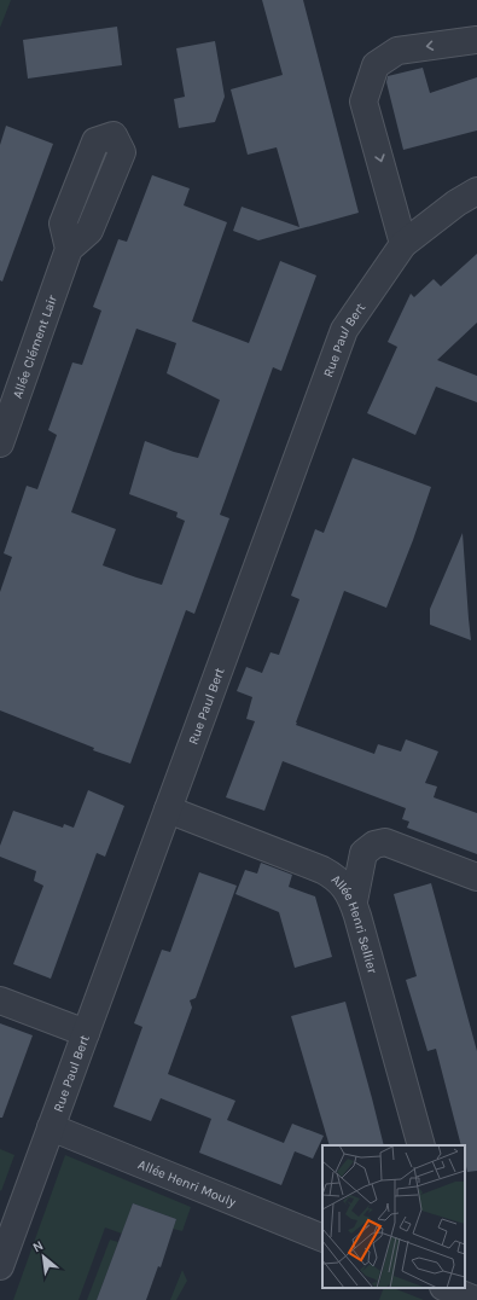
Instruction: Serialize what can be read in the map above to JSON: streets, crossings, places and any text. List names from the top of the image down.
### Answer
{
  "streets": {
    "street": [
      "Rue Paul Bert",
      "Allée Clément Lair",
      "Allée Henri Sellier",
      "Allée Henri Mouly"
    ]
  },
  "crossings": [
    ["Rue Paul Bert", "Allée Henri Sellier"],
    ["Rue Paul Bert", "Allée Henri Mouly"]
  ],
  "north": "top left"
}
